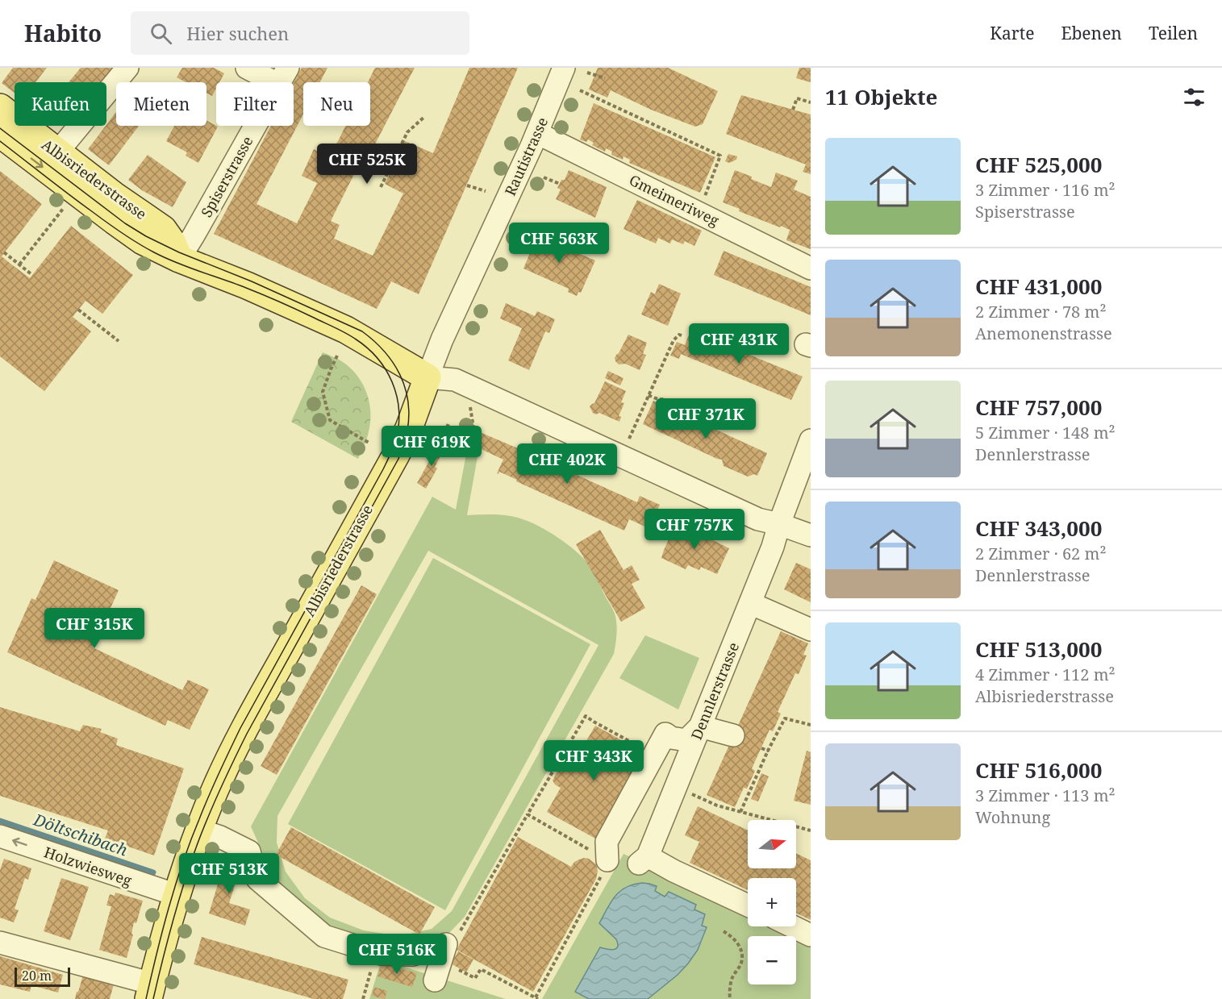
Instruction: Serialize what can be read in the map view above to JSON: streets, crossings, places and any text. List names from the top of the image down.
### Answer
{
  "streets": {
    "main road": ["Albisriederstrasse"],
    "street": [
      "Rautistrasse",
      "Spiserstrasse",
      "Gmeimeriweg",
      "Dennlerstrasse",
      "Holzwiesweg"
    ]
  },
  "crossings": [
    ["Rautistrasse", "Albisriederstrasse"],
    ["Rautistrasse", "Gmeimeriweg"],
    ["Spiserstrasse", "Albisriederstrasse"],
    ["Albisriederstrasse", "Holzwiesweg"]
  ],
  "water": ["Döltschibach"],
  "scale_bar": "20 m",
  "north": "right",
  "page": {
    "header": "Habito",
    "search": "Hier suchen",
    "nav": ["Karte", "Ebenen", "Teilen"],
    "heading": "11 Objekte",
    "chip": [
      "Kaufen",
      "Mieten",
      "Filter",
      "Neu"
    ],
    "list": [
      {
        "name": "CHF 525,000",
        "note": "3 Zimmer · 116 m² · Spiserstrasse"
      },
      {
        "name": "CHF 431,000",
        "note": "2 Zimmer · 78 m² · Anemonenstrasse"
      },
      {
        "name": "CHF 757,000",
        "note": "5 Zimmer · 148 m² · Dennlerstrasse"
      },
      {
        "name": "CHF 343,000",
        "note": "2 Zimmer · 62 m² · Dennlerstrasse"
      },
      {
        "name": "CHF 513,000",
        "note": "4 Zimmer · 112 m² · Albisriederstrasse"
      },
      {
        "name": "CHF 516,000",
        "note": "3 Zimmer · 113 m² · Wohnung"
      }
    ],
    "price": [
      "CHF 525K",
      "CHF 563K",
      "CHF 431K",
      "CHF 371K",
      "CHF 619K",
      "CHF 402K",
      "CHF 757K",
      "CHF 315K",
      "CHF 343K",
      "CHF 513K",
      "CHF 516K"
    ],
    "map_buttons": ["+", "−"],
    "scale": "20 m"
  }
}
